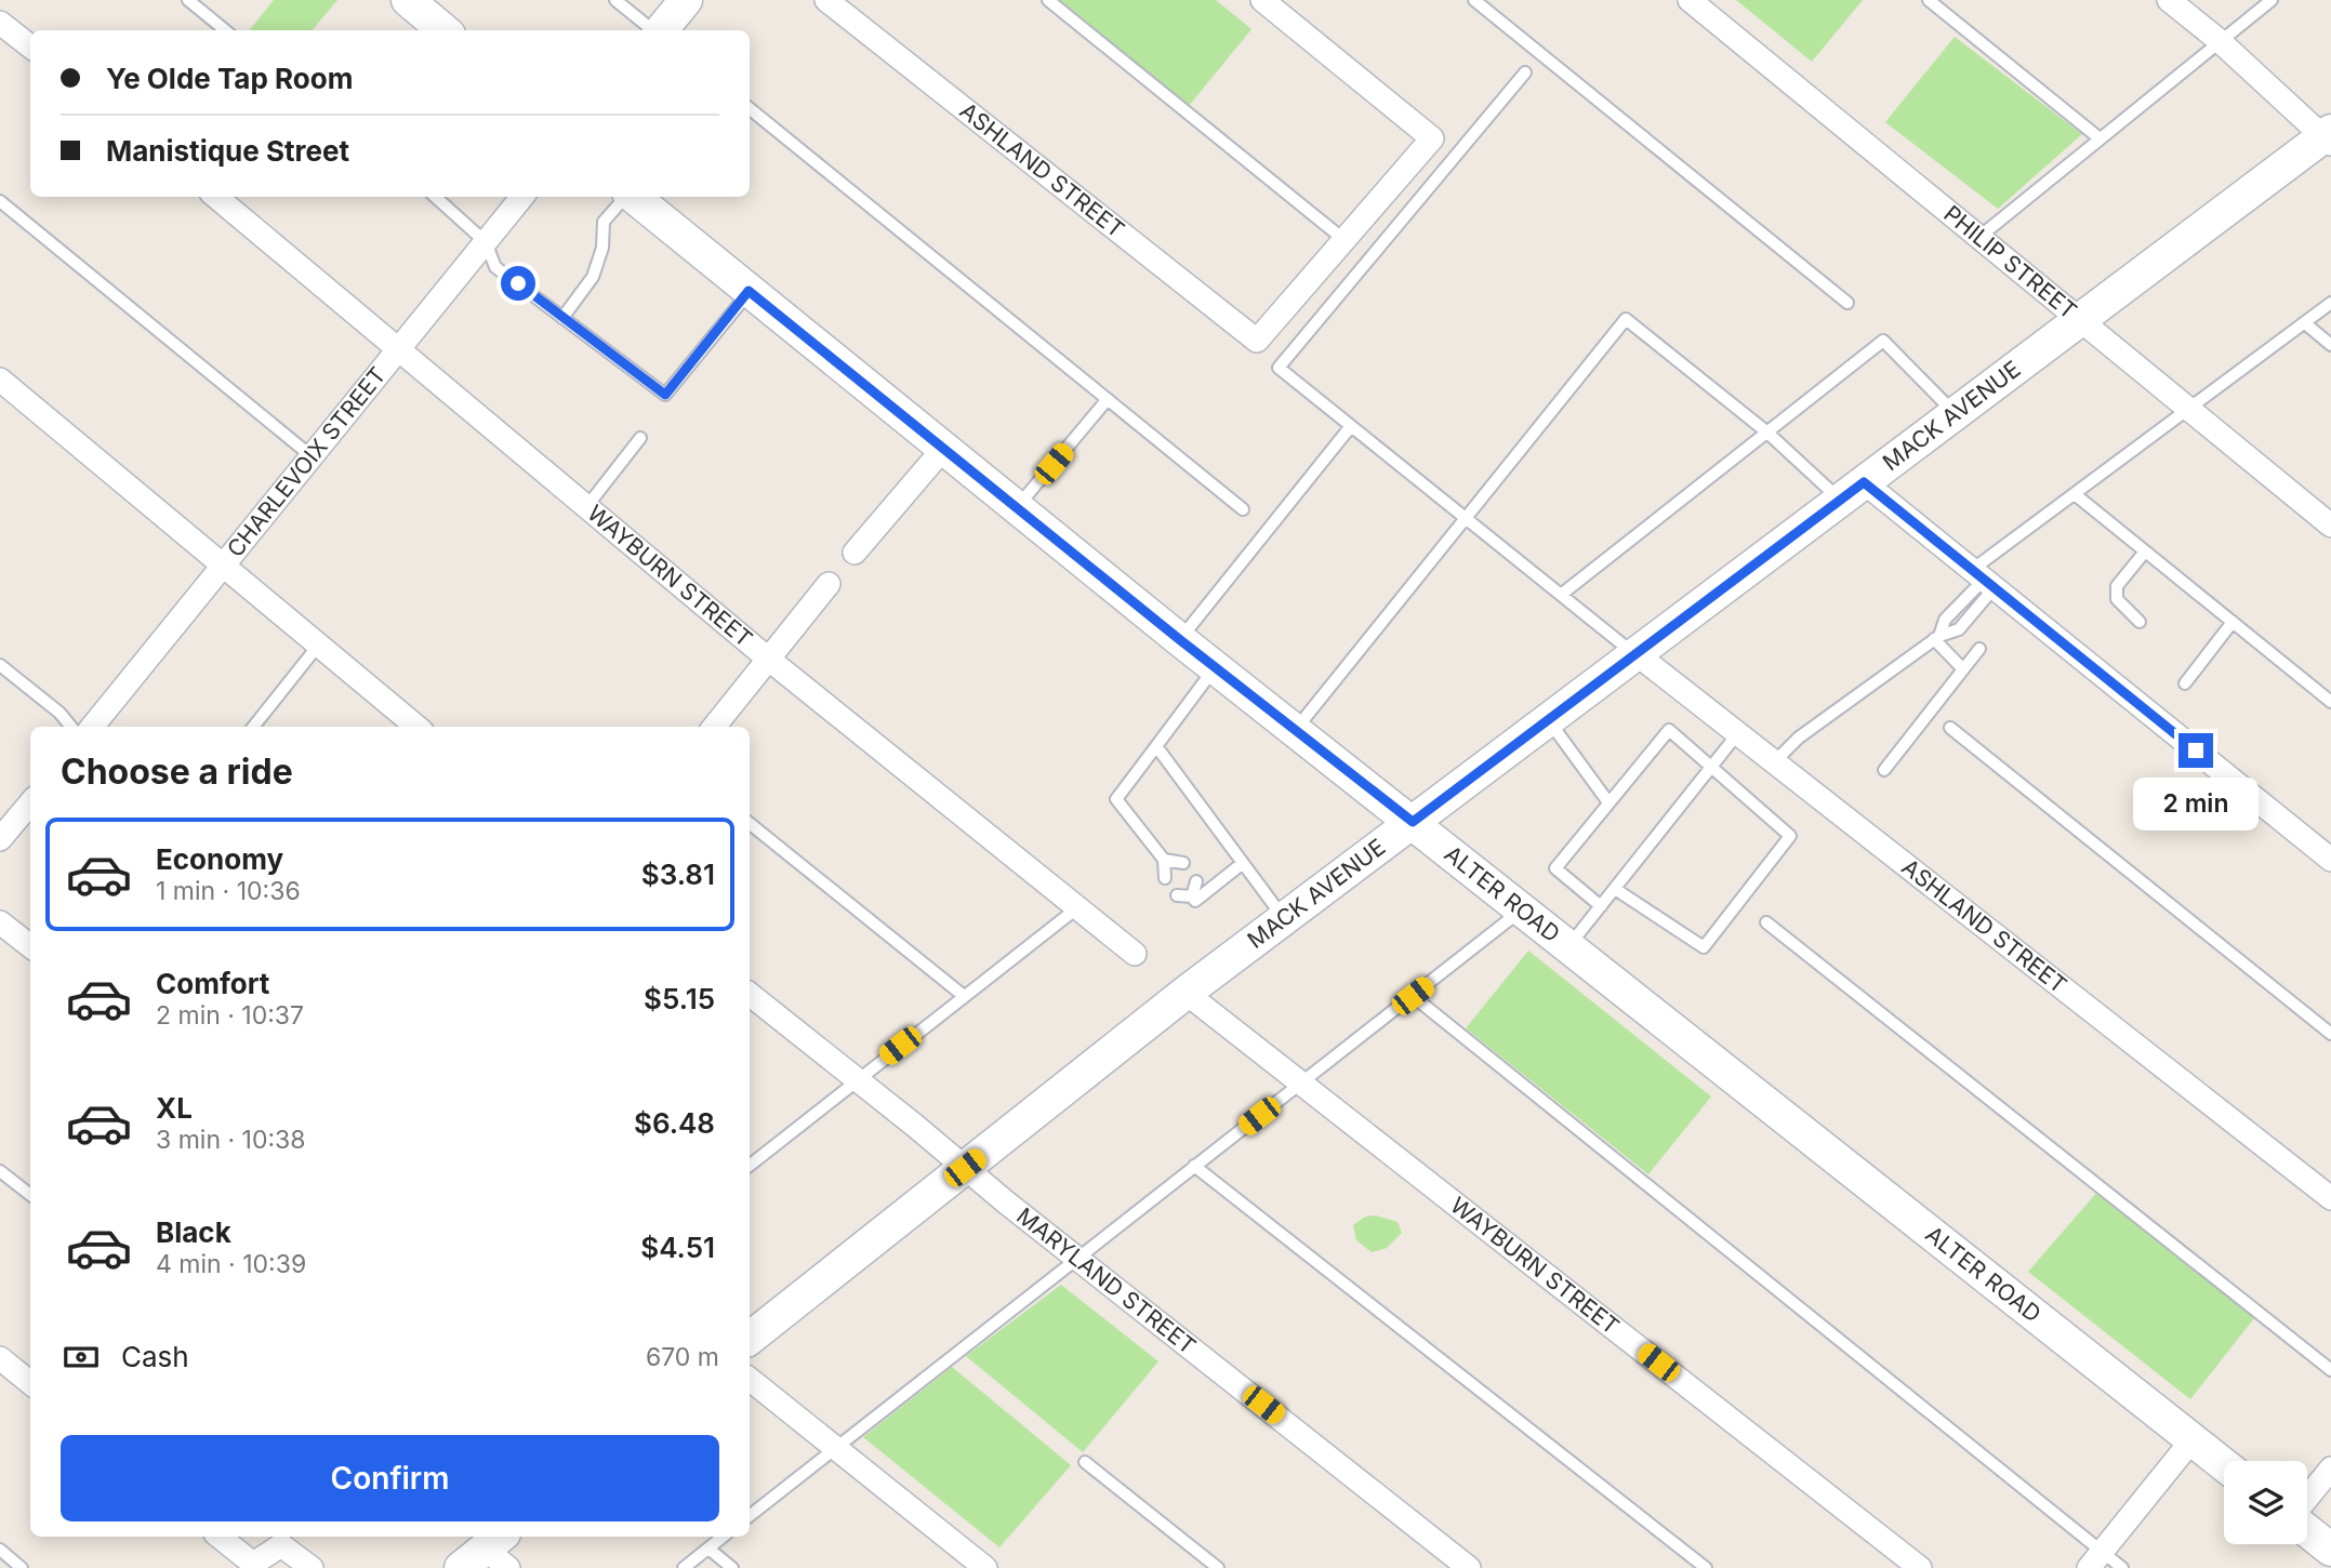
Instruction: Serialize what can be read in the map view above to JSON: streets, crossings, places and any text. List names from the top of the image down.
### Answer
{
  "streets": {
    "street": [
      "ASHLAND STREET",
      "PHILIP STREET",
      "MACK AVENUE",
      "CHARLEVOIX STREET",
      "WAYBURN STREET",
      "ALTER ROAD",
      "MARYLAND STREET"
    ]
  },
  "crossings": [
    ["ASHLAND STREET", "MACK AVENUE"],
    ["PHILIP STREET", "MACK AVENUE"],
    ["MACK AVENUE", "WAYBURN STREET"],
    ["MACK AVENUE", "ALTER ROAD"],
    ["MACK AVENUE", "MARYLAND STREET"],
    ["CHARLEVOIX STREET", "WAYBURN STREET"]
  ],
  "page": {
    "banner": ["Ye Olde Tap Room", "Manistique Street"],
    "heading": "Choose a ride",
    "bubble": "2 min",
    "list": [
      {
        "name": "Economy",
        "note": "1 min · 10:36",
        "value": "$3.81"
      },
      {
        "name": "Comfort",
        "note": "2 min · 10:37",
        "value": "$5.15"
      },
      {
        "name": "XL",
        "note": "3 min · 10:38",
        "value": "$6.48"
      },
      {
        "name": "Black",
        "note": "4 min · 10:39",
        "value": "$4.51"
      }
    ],
    "pay": ["Cash", "670 m"],
    "buttons": "Confirm"
  }
}
